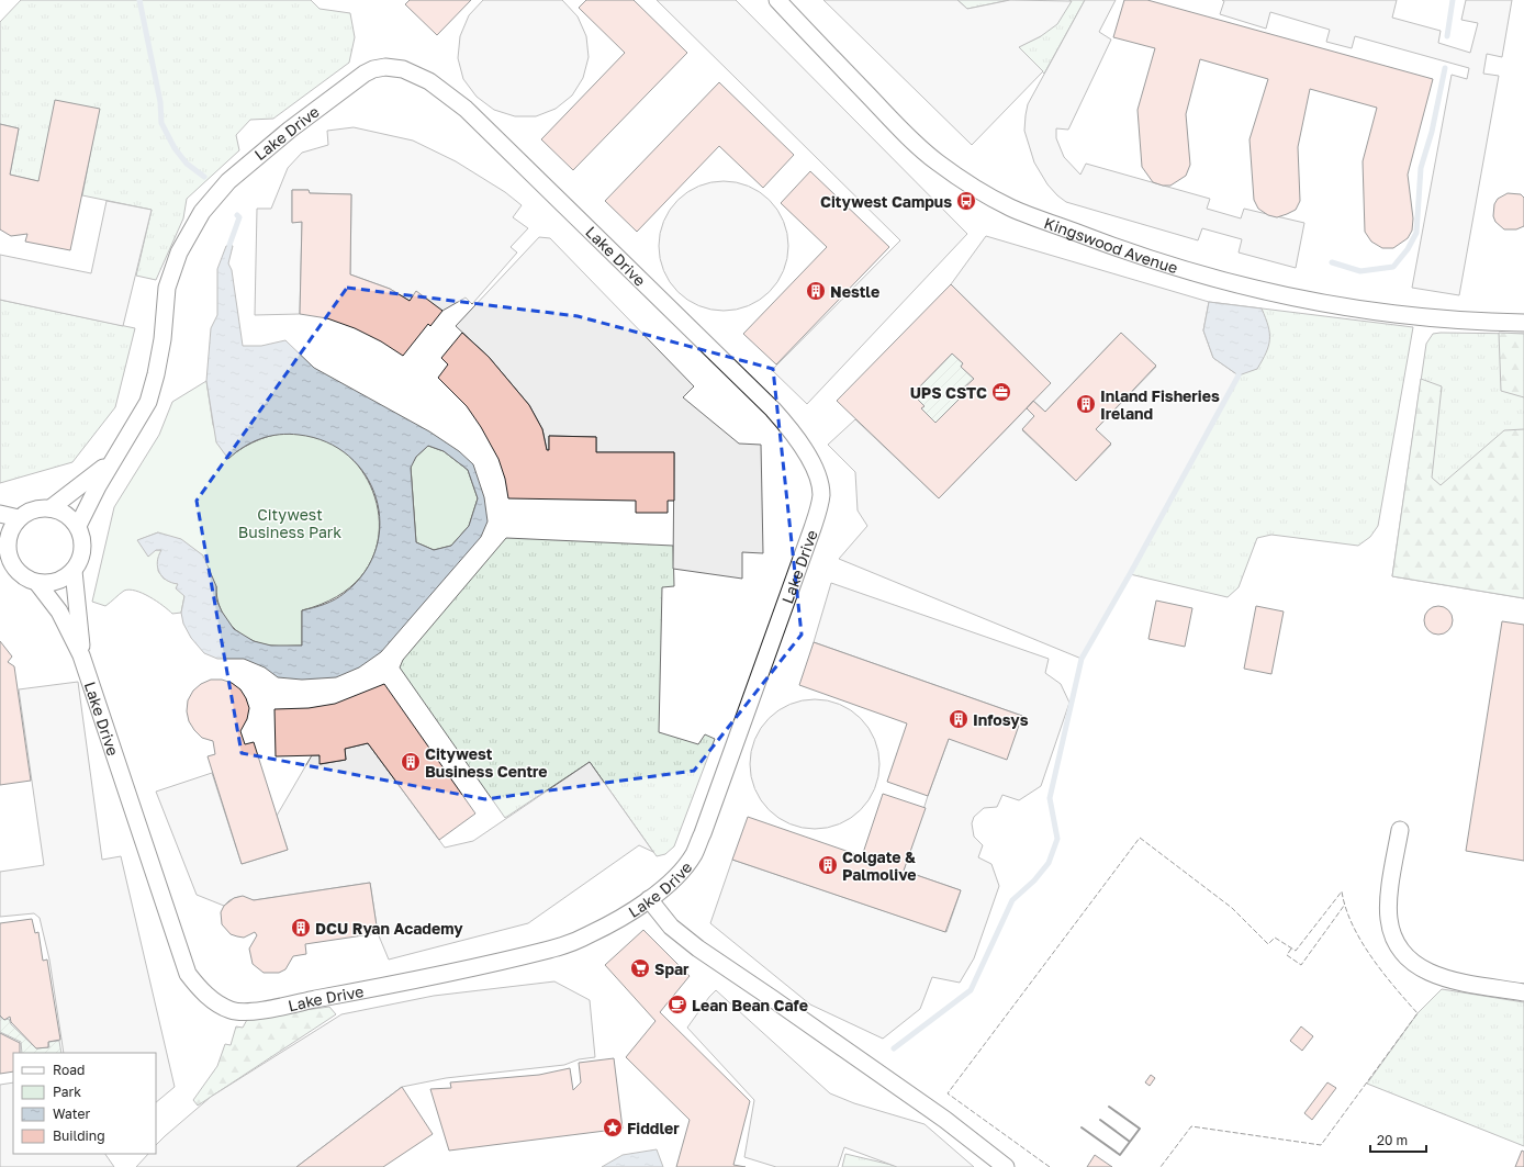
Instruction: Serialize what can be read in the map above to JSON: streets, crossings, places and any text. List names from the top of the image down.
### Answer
{
  "streets": {
    "street": ["Lake Drive", "Kingswood Avenue"]
  },
  "parks": ["Citywest Business Park"],
  "places": {
    "bus stop": ["Citywest Campus"],
    "building": [
      "Nestle",
      "Inland Fisheries Ireland",
      "Infosys",
      "Citywest Business Centre",
      "Colgate & Palmolive",
      "DCU Ryan Academy"
    ],
    "office": ["UPS CSTC"],
    "supermarket": ["Spar"],
    "cafe": ["Lean Bean Cafe"],
    "place": ["Fiddler"]
  },
  "legend": [
    "Road",
    "Park",
    "Water",
    "Building"
  ],
  "scale_bar": "20 m"
}
